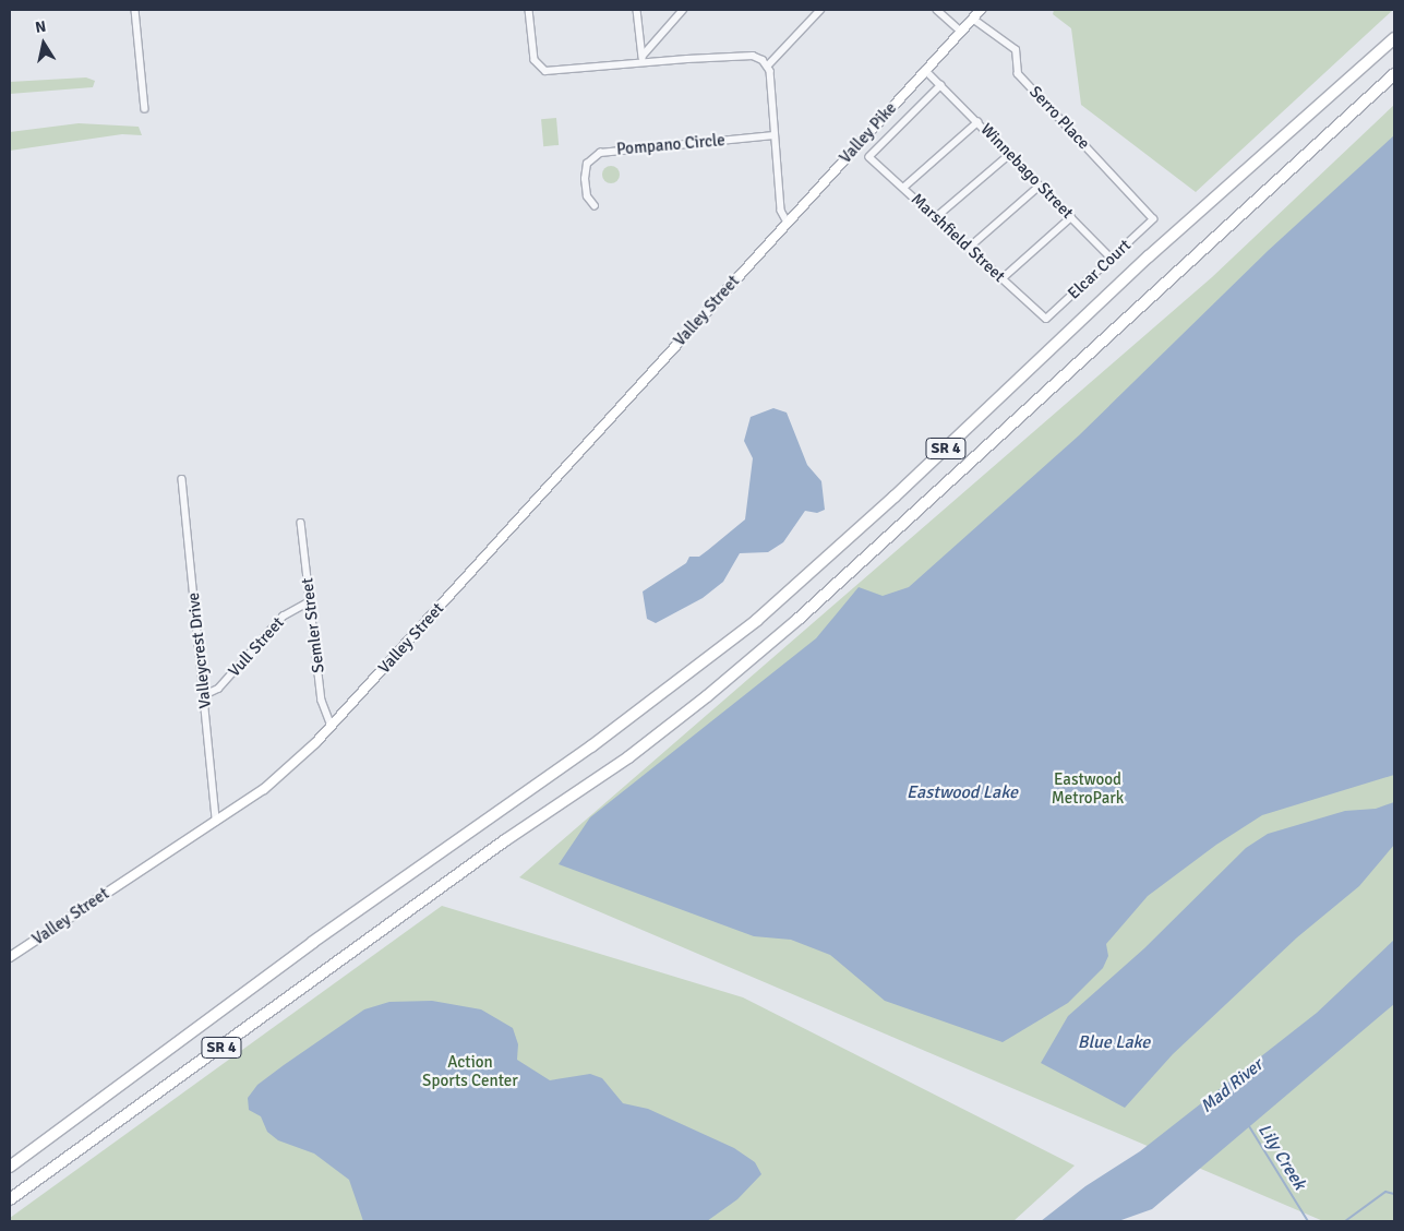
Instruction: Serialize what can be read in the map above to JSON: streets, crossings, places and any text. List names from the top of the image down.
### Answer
{
  "streets": {
    "highway": ["SR 4"],
    "street": [
      "Serro Place",
      "Valley Pike",
      "Pompano Circle",
      "Winnebago Street",
      "Marshfield Street",
      "Elcar Court",
      "Valley Street",
      "Semler Street",
      "Vull Street",
      "Valleycrest Drive"
    ]
  },
  "crossings": [
    ["Serro Place", "Valley Pike"],
    ["Serro Place", "Elcar Court"],
    ["Valley Pike", "Winnebago Street"],
    ["Valley Pike", "Valley Street"],
    ["Winnebago Street", "Marshfield Street"],
    ["Winnebago Street", "Elcar Court"],
    ["Marshfield Street", "Elcar Court"],
    ["Valley Street", "Semler Street"],
    ["Valley Street", "Valleycrest Drive"],
    ["Semler Street", "Vull Street"],
    ["Vull Street", "Valleycrest Drive"]
  ],
  "water": [
    "Eastwood Lake",
    "Blue Lake",
    "Mad River",
    "Lily Creek"
  ],
  "parks": ["Eastwood MetroPark", "Action Sports Center"],
  "north": "top"
}
